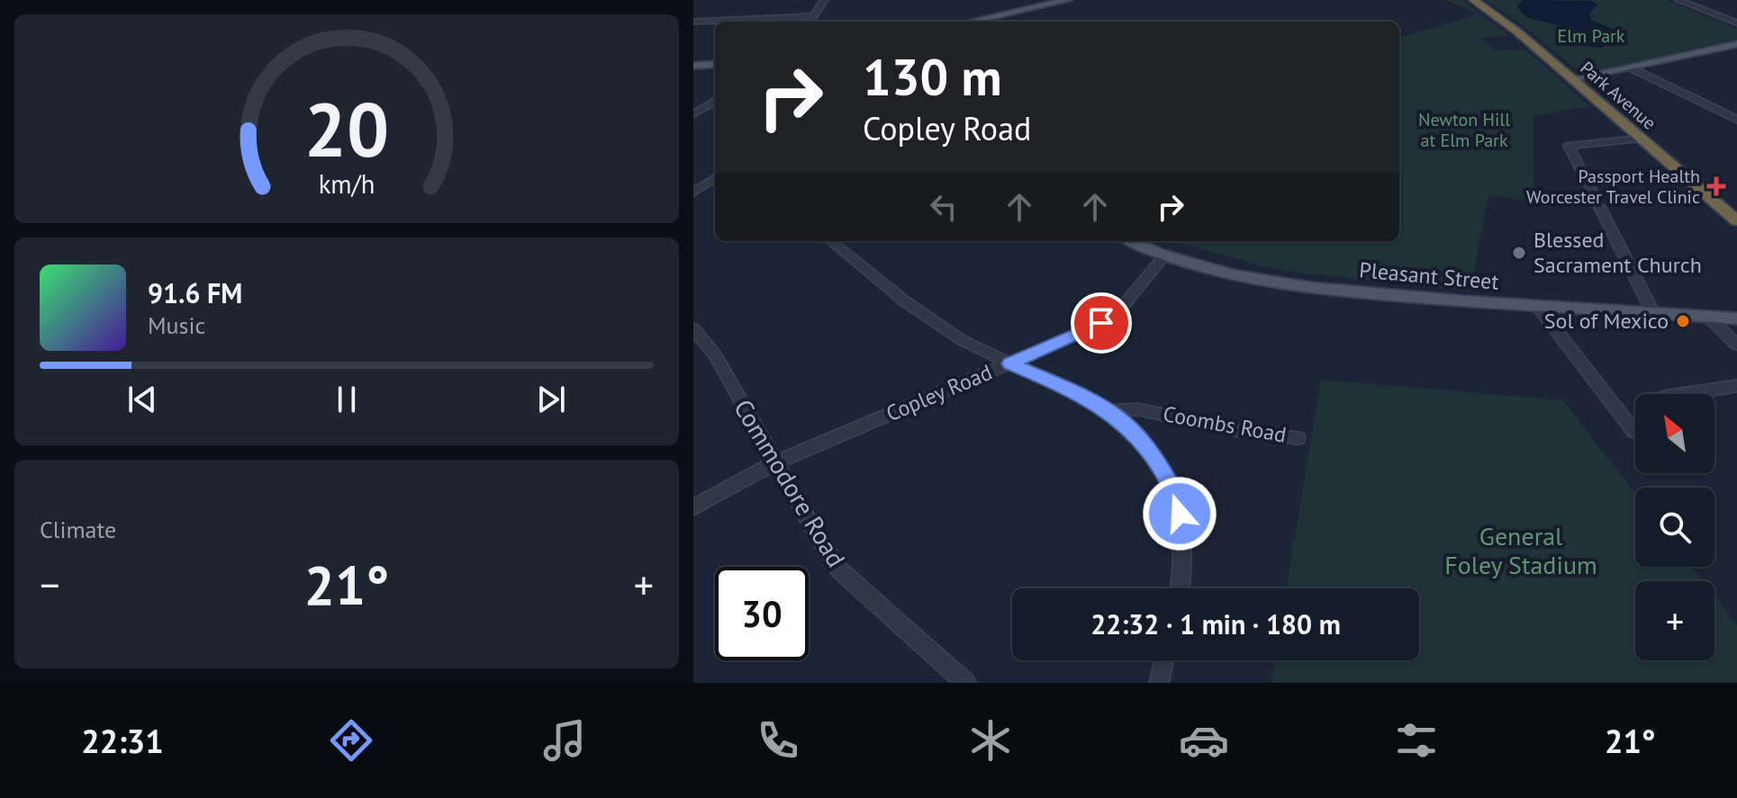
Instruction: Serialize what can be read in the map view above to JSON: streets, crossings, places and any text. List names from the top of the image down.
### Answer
{
  "streets": {
    "highway": ["Park Avenue"],
    "main road": ["Pleasant Street"],
    "street": ["Copley Road", "Coombs Road", "Commodore Road"]
  },
  "crossings": [
    ["Pleasant Street", "Copley Road"],
    ["Copley Road", "Commodore Road"]
  ],
  "parks": ["Elm Park", "Newton Hill at Elm Park", "General Foley Stadium"],
  "places": {
    "health": ["Passport Health Worcester Travel Clinic"],
    "other": ["Blessed Sacrament Church", "Sol of Mexico"]
  },
  "north": "top left",
  "page": {
    "turn": ["130 m", "Copley Road"],
    "song": ["91.6 FM", "Music"],
    "map_buttons": "+",
    "tile": "Climate",
    "heat": ["−", "21°", "+"],
    "limit": "30",
    "trip": "22:32 · 1 min · 180 m",
    "tabs": ["22:31", "21°"],
    "gauge": ["20", "km/h"]
  }
}
